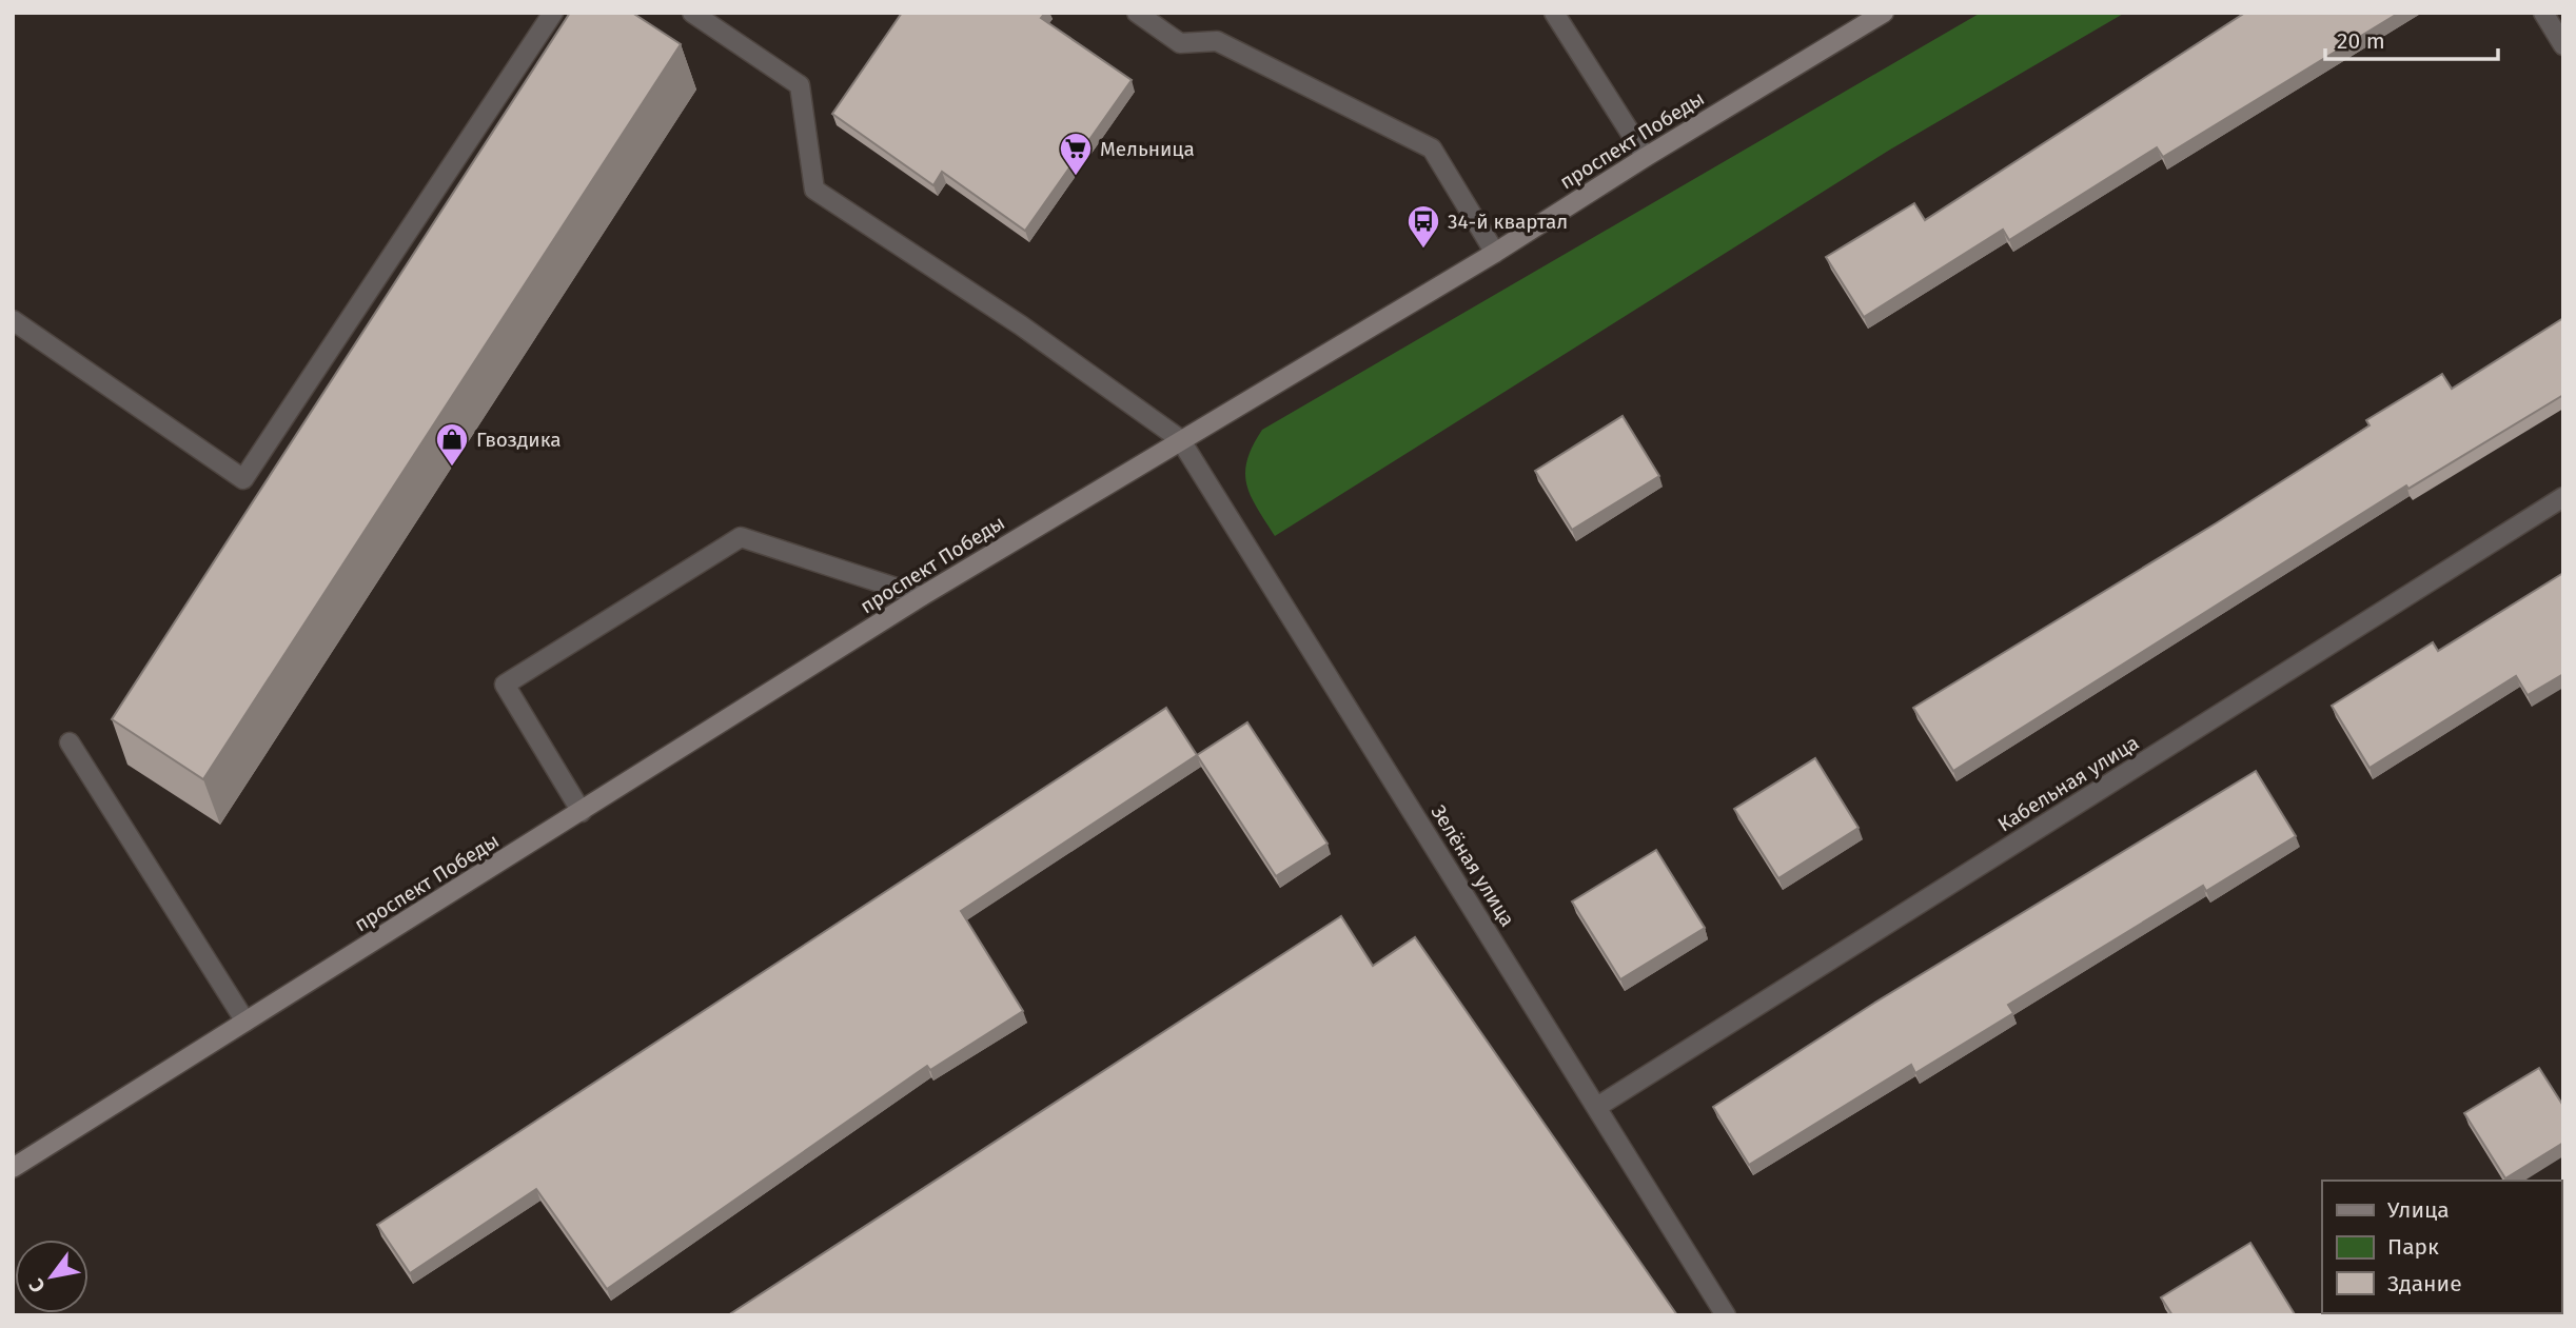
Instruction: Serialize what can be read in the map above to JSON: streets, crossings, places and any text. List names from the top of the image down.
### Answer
{
  "streets": {
    "street": ["проспект Победы", "Кабельная улица", "Зелёная улица"]
  },
  "crossings": [
    ["проспект Победы", "Зелёная улица"],
    ["Кабельная улица", "Зелёная улица"]
  ],
  "places": {
    "supermarket": ["Мельница"],
    "bus stop": ["34-й квартал"],
    "shop": ["Гвоздика"]
  },
  "legend": ["Улица", "Парк", "Здание"],
  "scale_bar": "20 m",
  "north": "bottom left"
}
